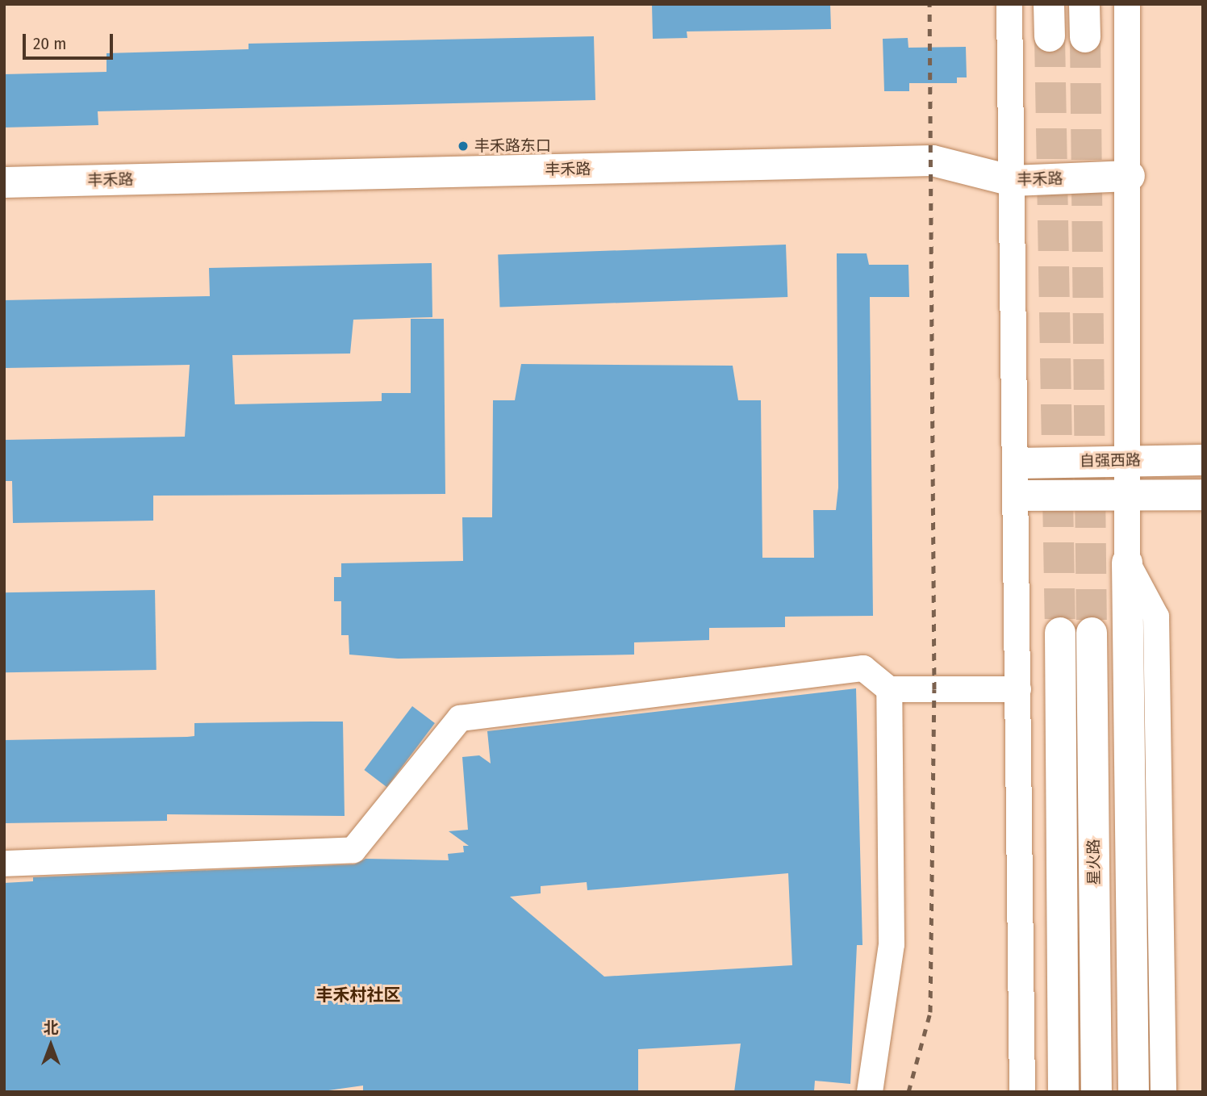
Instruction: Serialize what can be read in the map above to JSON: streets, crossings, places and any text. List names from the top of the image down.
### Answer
{
  "streets": {
    "main road": ["丰禾路", "自强西路", "星火路"]
  },
  "districts": ["丰禾村社区"],
  "places": ["丰禾路东口"],
  "scale_bar": "20 m",
  "north": "top"
}
